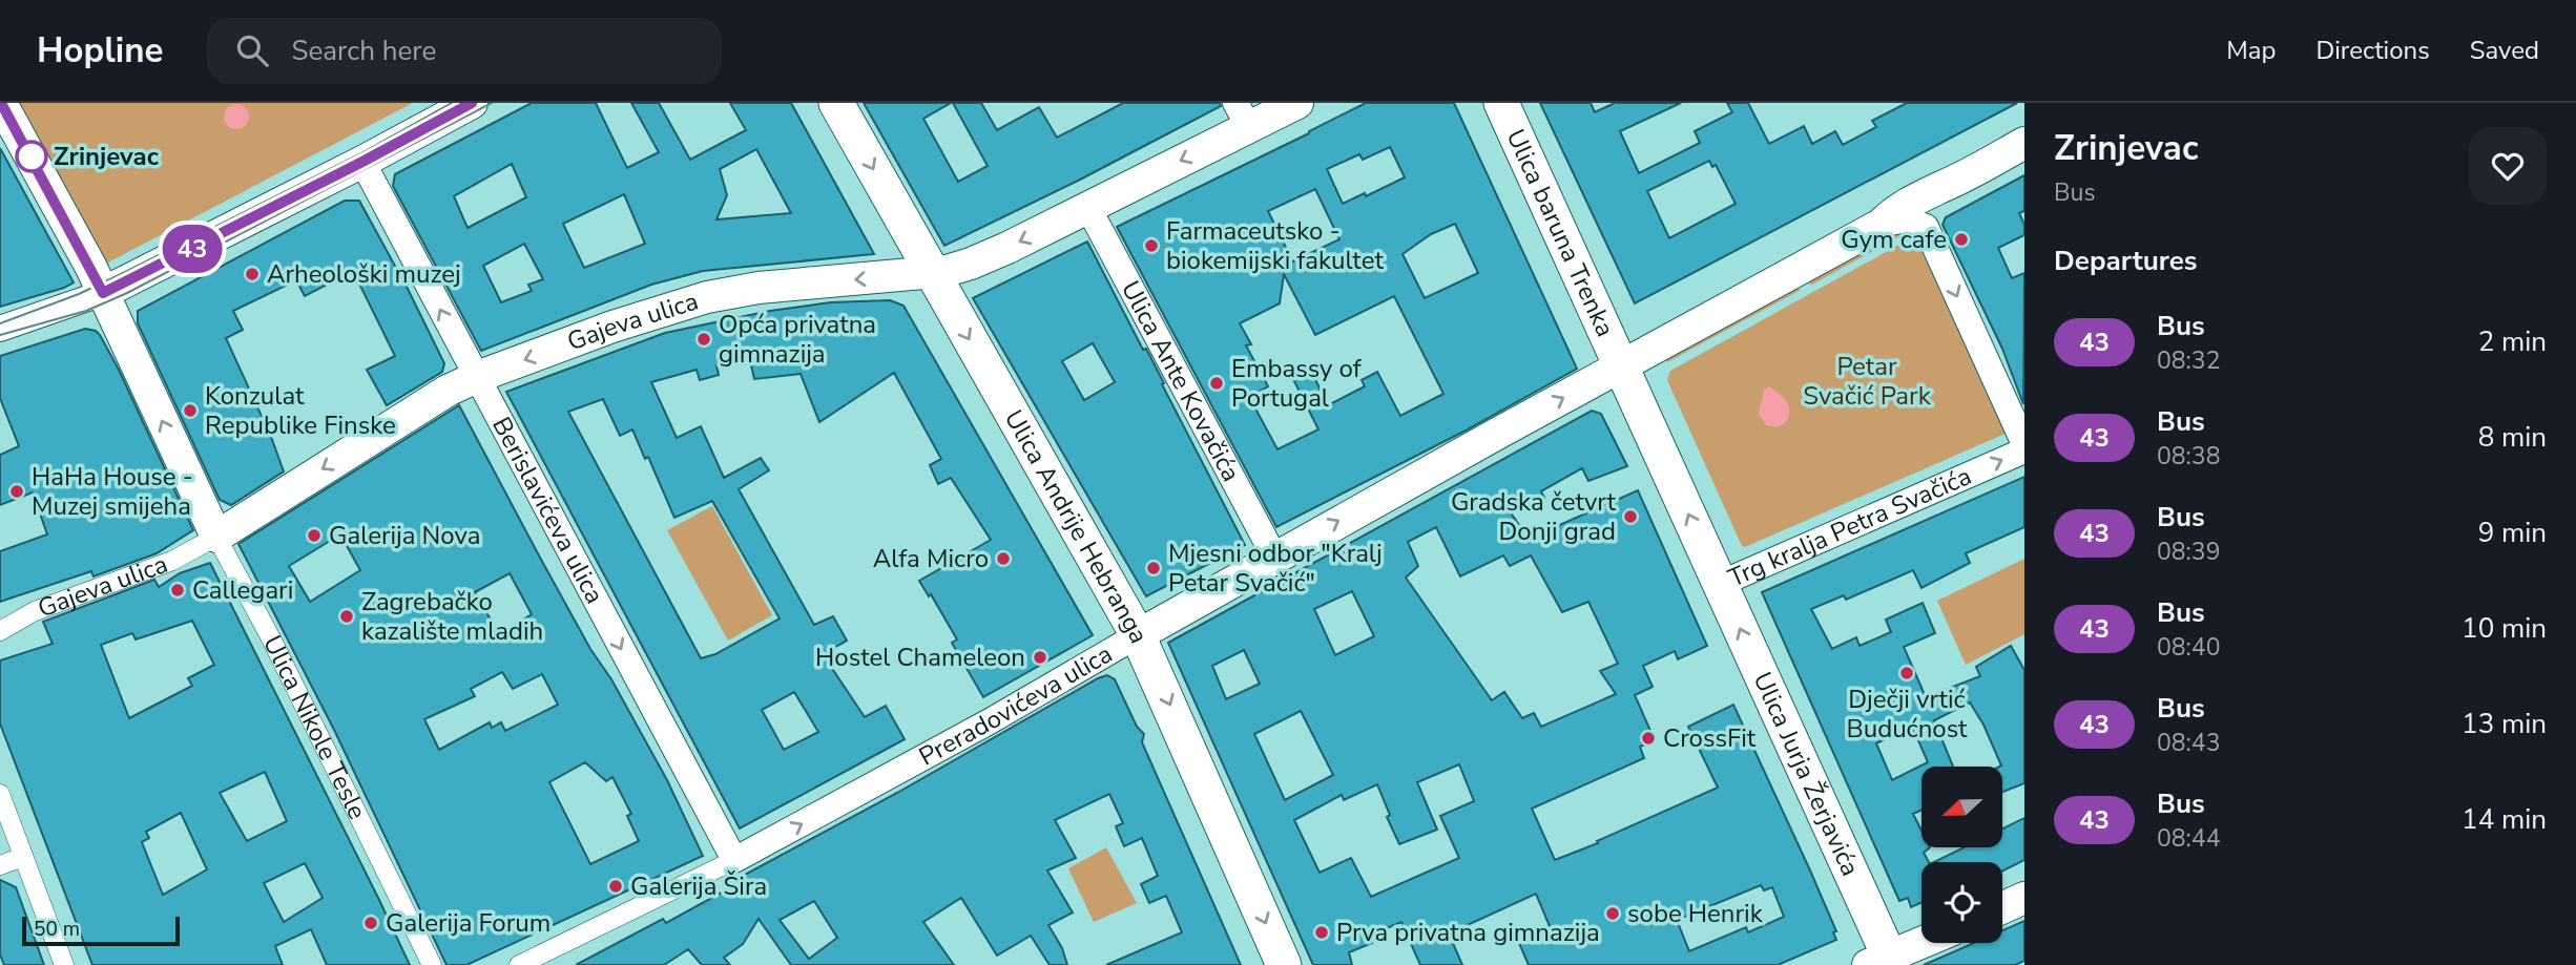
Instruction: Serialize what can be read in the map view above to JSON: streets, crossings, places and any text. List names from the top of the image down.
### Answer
{
  "streets": {
    "main road": [
      "Ulica baruna Trenka",
      "Ulica Andrije Hebranga",
      "Trg kralja Petra Svačića",
      "Ulica Jurja Žerjavića"
    ],
    "street": [
      "Gajeva ulica",
      "Ulica Ante Kovačića",
      "Berislavićeva ulica",
      "Preradovićeva ulica",
      "Ulica Nikole Tesle"
    ]
  },
  "crossings": [
    ["Ulica baruna Trenka", "Trg kralja Petra Svačića"],
    ["Ulica baruna Trenka", "Preradovićeva ulica"],
    ["Gajeva ulica", "Ulica Ante Kovačića"],
    ["Gajeva ulica", "Berislavićeva ulica"],
    ["Gajeva ulica", "Ulica Andrije Hebranga"],
    ["Gajeva ulica", "Ulica Nikole Tesle"],
    ["Ulica Ante Kovačića", "Preradovićeva ulica"],
    ["Berislavićeva ulica", "Preradovićeva ulica"],
    ["Ulica Andrije Hebranga", "Preradovićeva ulica"],
    ["Trg kralja Petra Svačića", "Preradovićeva ulica"],
    ["Trg kralja Petra Svačića", "Ulica Jurja Žerjavića"]
  ],
  "one_way": ["Ulica Andrije Hebranga", "Preradovićeva ulica", "Ulica Jurja Žerjavića"],
  "parks": ["Petar Svačić Park"],
  "places": [
    "Zrinjevac",
    "Gym cafe",
    "Farmaceutsko - biokemijski fakultet",
    "Arheološki muzej",
    "Opća privatna gimnazija",
    "Embassy of Portugal",
    "Konzulat Republike Finske",
    "HaHa House - Muzej smijeha",
    "Gradska četvrt Donji grad",
    "Galerija Nova",
    "Alfa Micro",
    "Mjesni odbor \"Kralj Petar Svačić\"",
    "Callegari",
    "Zagrebačko kazalište mladih",
    "Hostel Chameleon",
    "Dječji vrtić Budućnost",
    "CrossFit",
    "Galerija Šira",
    "sobe Henrik",
    "Galerija Forum",
    "Prva privatna gimnazija"
  ],
  "lines": ["bus line 43"],
  "scale_bar": "50 m",
  "north": "left",
  "page": {
    "header": "Hopline",
    "search": "Search here",
    "nav": ["Map", "Directions", "Saved"],
    "on_map": "43",
    "heading": [
      ["Zrinjevac", "Bus"],
      "Departures"
    ],
    "list": [
      {
        "mark": "43",
        "name": "Bus",
        "note": "08:32",
        "value": "2 min"
      },
      {
        "mark": "43",
        "name": "Bus",
        "note": "08:38",
        "value": "8 min"
      },
      {
        "mark": "43",
        "name": "Bus",
        "note": "08:39",
        "value": "9 min"
      },
      {
        "mark": "43",
        "name": "Bus",
        "note": "08:40",
        "value": "10 min"
      },
      {
        "mark": "43",
        "name": "Bus",
        "note": "08:43",
        "value": "13 min"
      },
      {
        "mark": "43",
        "name": "Bus",
        "note": "08:44",
        "value": "14 min"
      }
    ],
    "scale": "50 m"
  }
}
